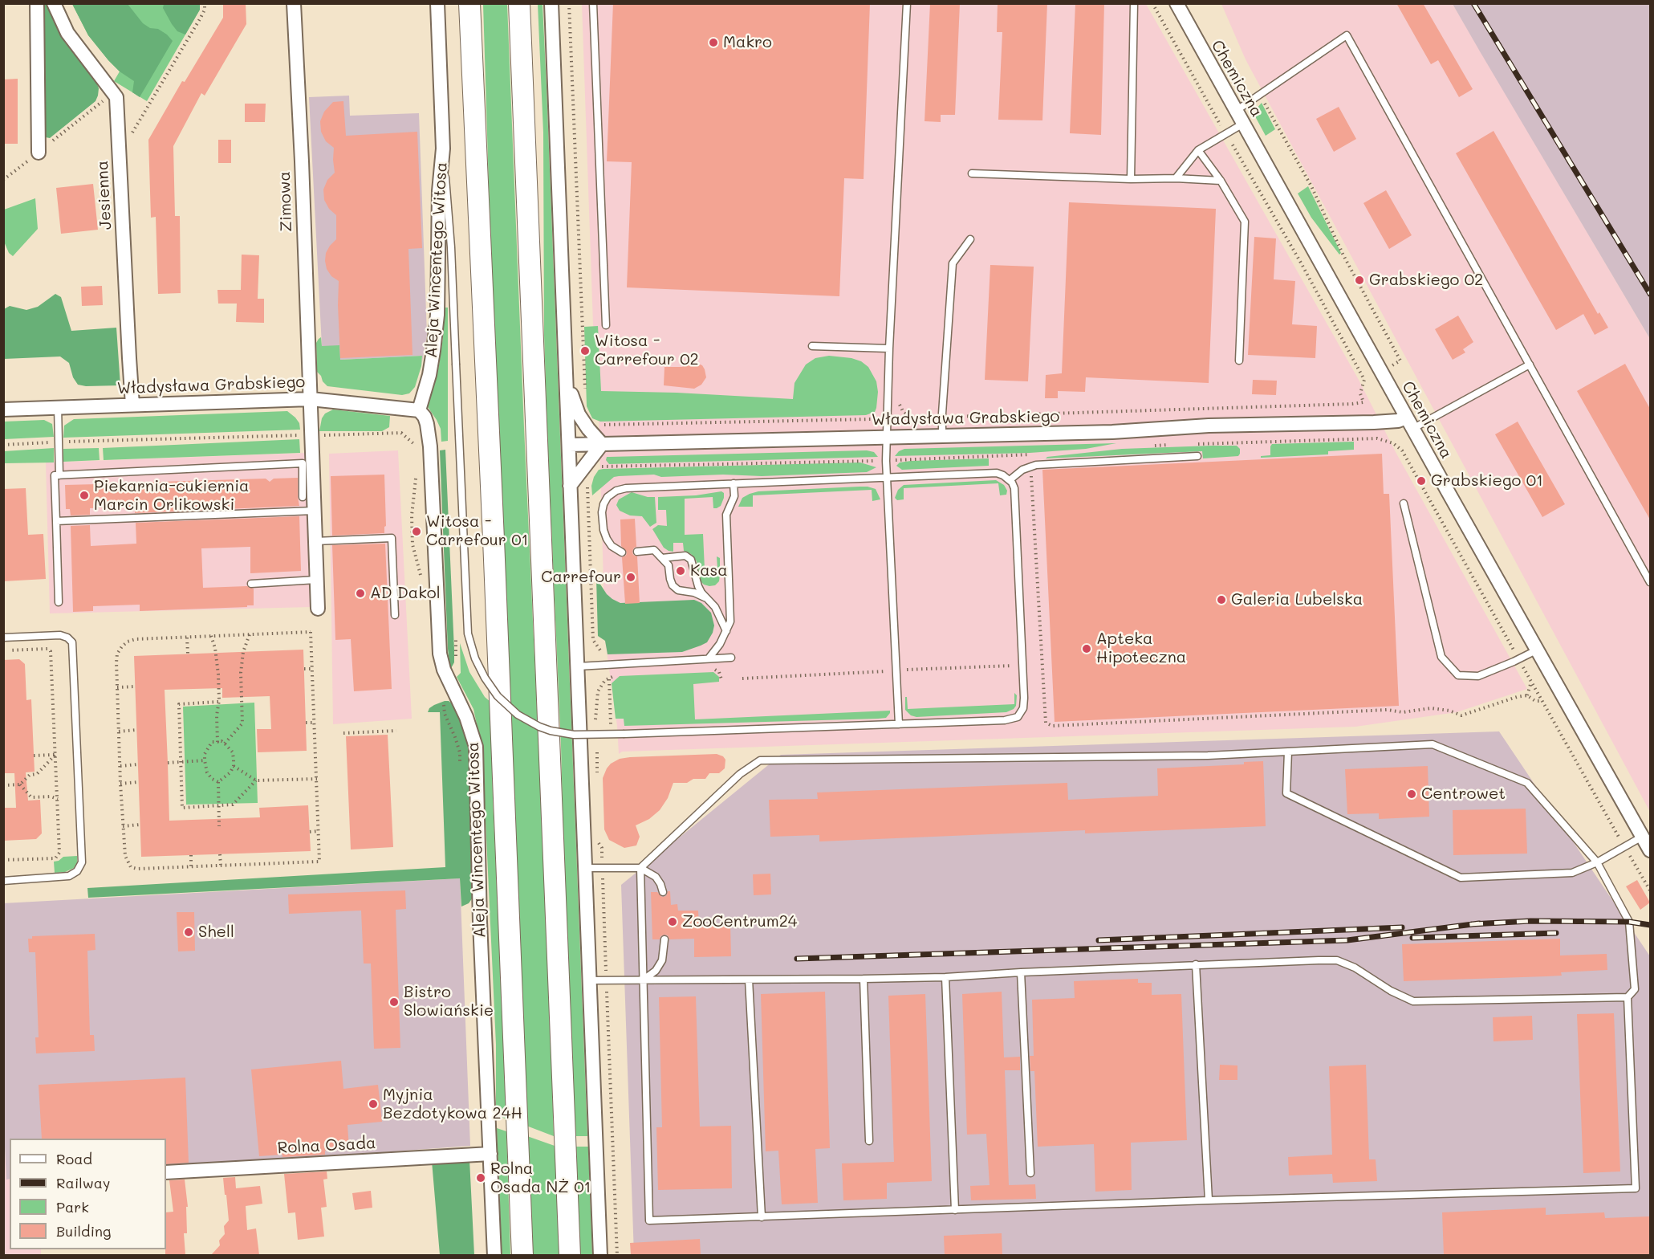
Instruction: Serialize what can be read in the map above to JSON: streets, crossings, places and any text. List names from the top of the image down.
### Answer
{
  "streets": {
    "main road": ["Aleja Wincentego Witosa"],
    "street": [
      "Chemiczna",
      "Jesienna",
      "Zimowa",
      "Władysława Grabskiego",
      "Rolna Osada"
    ]
  },
  "crossings": [
    ["Chemiczna", "Władysława Grabskiego"],
    ["Jesienna", "Władysława Grabskiego"],
    ["Zimowa", "Władysława Grabskiego"],
    ["Aleja Wincentego Witosa", "Władysława Grabskiego"],
    ["Aleja Wincentego Witosa", "Rolna Osada"]
  ],
  "places": [
    "Makro",
    "Grabskiego 02",
    "Witosa - Carrefour 02",
    "Grabskiego 01",
    "Piekarnia-cukiernia Marcin Orlikowski",
    "Witosa - Carrefour 01",
    "Kasa",
    "Carrefour",
    "AD Dakol",
    "Galeria Lubelska",
    "Apteka Hipoteczna",
    "Centrowet",
    "ZooCentrum24",
    "Shell",
    "Bistro Slowiańskie",
    "Myjnia Bezdotykowa 24H",
    "Rolna Osada NŻ 01"
  ],
  "legend": [
    "Road",
    "Railway",
    "Park",
    "Building"
  ]
}
